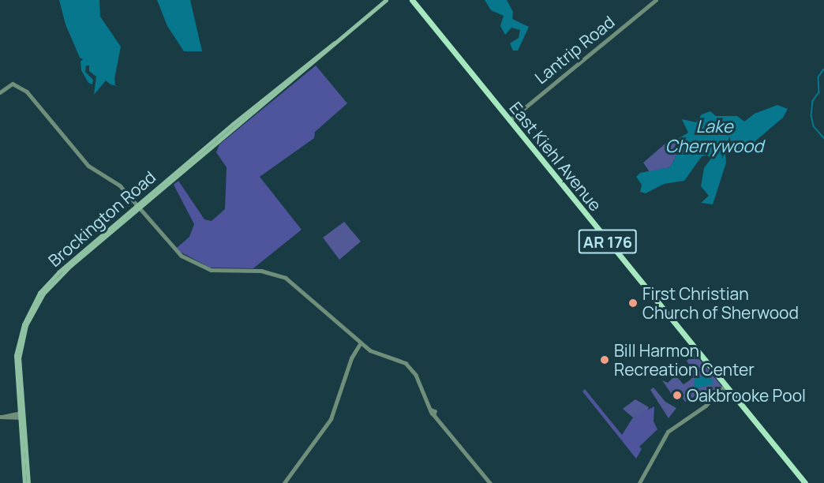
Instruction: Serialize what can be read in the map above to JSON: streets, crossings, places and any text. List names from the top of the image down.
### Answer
{
  "streets": {
    "main road": ["East Kiehl Avenue", "Brockington Road", "AR 176"],
    "street": ["Lantrip Road"]
  },
  "crossings": [
    ["Lantrip Road", "East Kiehl Avenue"]
  ],
  "water": ["Lake Cherrywood"],
  "places": ["First Christian Church of Sherwood", "Bill Harmon Recreation Center", "Oakbrooke Pool"]
}
